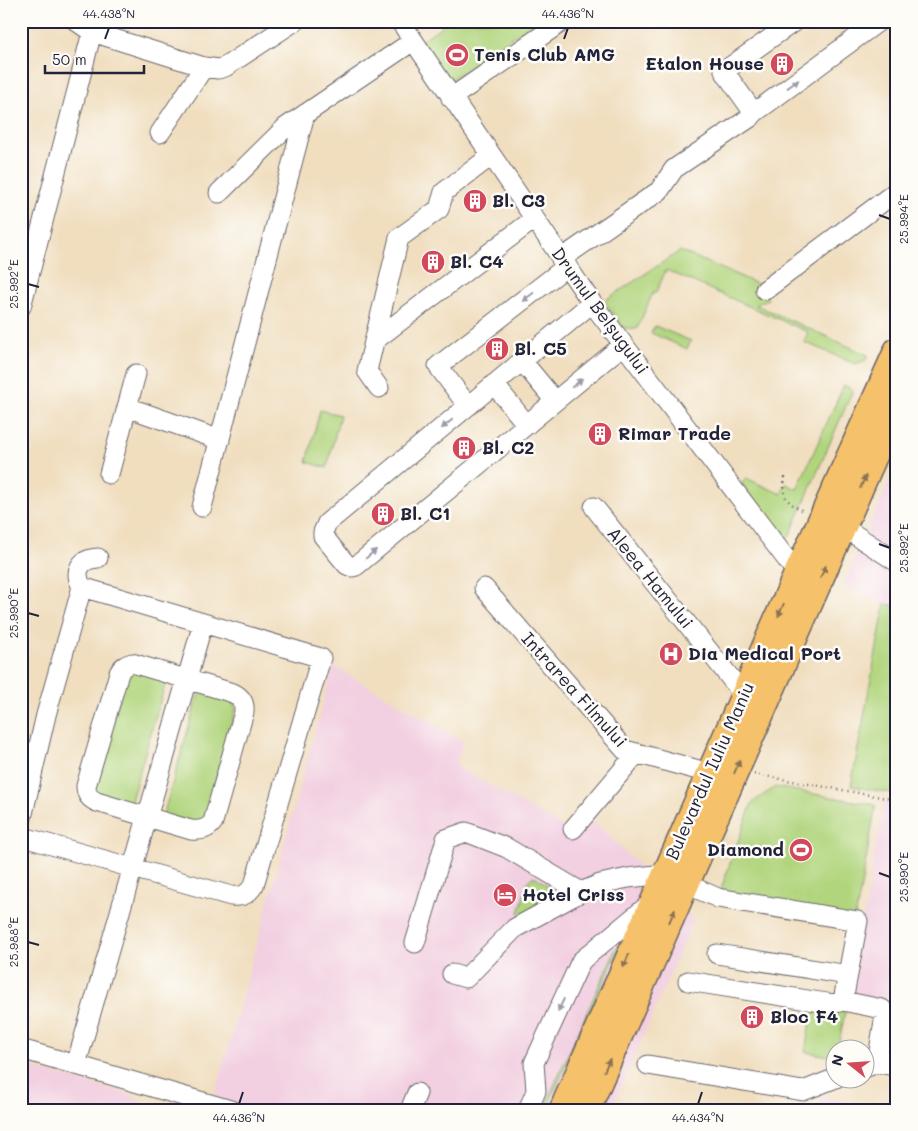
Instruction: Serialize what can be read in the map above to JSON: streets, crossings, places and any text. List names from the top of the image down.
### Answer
{
  "streets": {
    "main road": ["Bulevardul Iuliu Maniu"],
    "street": ["Drumul Belșugului", "Aleea Hamului", "Intrarea Filmului"]
  },
  "crossings": [
    ["Drumul Belșugului", "Bulevardul Iuliu Maniu"],
    ["Aleea Hamului", "Bulevardul Iuliu Maniu"],
    ["Intrarea Filmului", "Bulevardul Iuliu Maniu"]
  ],
  "places": {
    "sports": ["Tenis Club AMG", "Diamond"],
    "building": [
      "Etalon House",
      "Bl. C3",
      "Bl. C4",
      "Bl. C5",
      "Rimar Trade",
      "Bl. C2",
      "Bl. C1",
      "Bloc F4"
    ],
    "hospital": ["Dia Medical Port"],
    "hotel": ["Hotel Criss"]
  },
  "scale_bar": "50 m",
  "north": "left",
  "coordinates": [
    "44.438°N",
    "44.436°N",
    "25.994°E",
    "25.992°E",
    "25.990°E",
    "25.988°E",
    "44.434°N"
  ]
}
